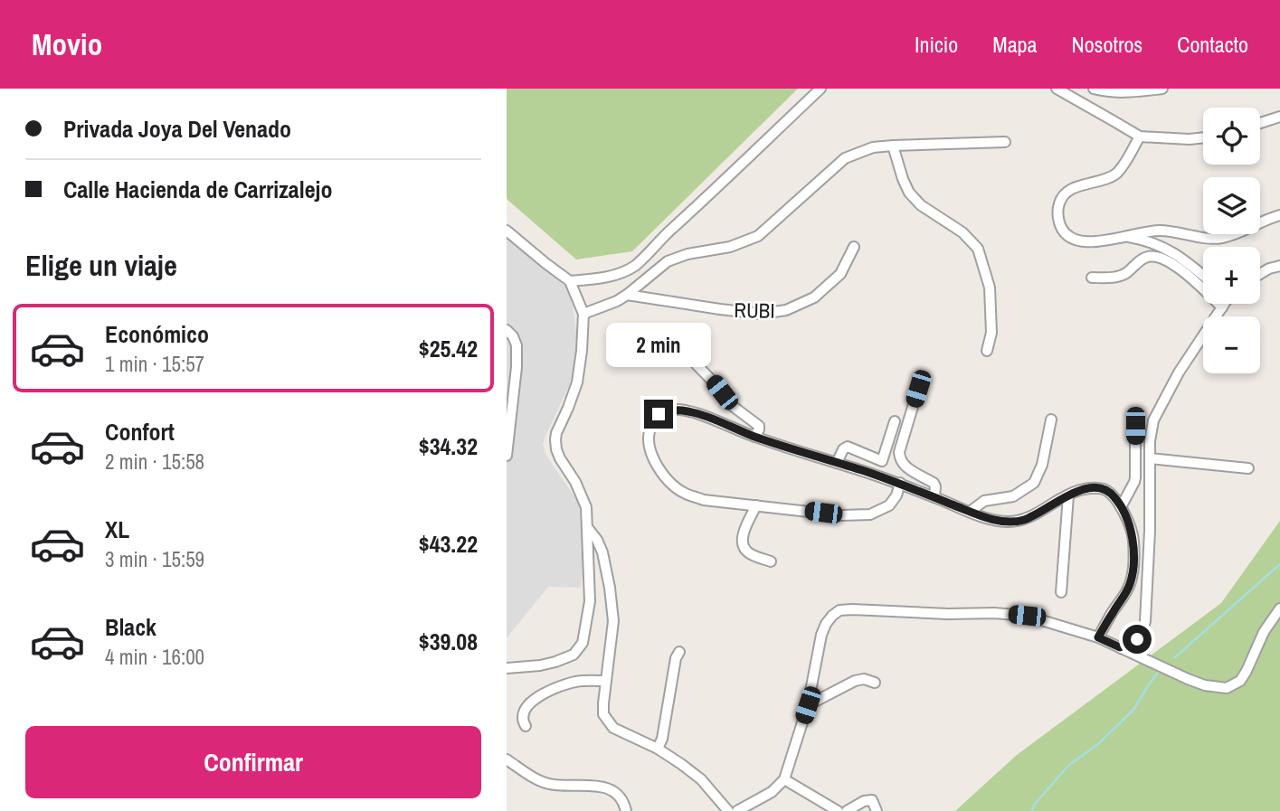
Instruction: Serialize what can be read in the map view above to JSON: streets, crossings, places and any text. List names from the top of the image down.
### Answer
{
  "streets": {
    "street": ["RUBI"]
  },
  "page": {
    "header": "Movio",
    "nav": [
      "Inicio",
      "Mapa",
      "Nosotros",
      "Contacto"
    ],
    "banner": ["Privada Joya Del Venado", "Calle Hacienda de Carrizalejo"],
    "map_buttons": ["+", "−"],
    "heading": "Elige un viaje",
    "list": [
      {
        "name": "Económico",
        "note": "1 min · 15:57",
        "value": "$25.42"
      },
      {
        "name": "Confort",
        "note": "2 min · 15:58",
        "value": "$34.32"
      },
      {
        "name": "XL",
        "note": "3 min · 15:59",
        "value": "$43.22"
      },
      {
        "name": "Black",
        "note": "4 min · 16:00",
        "value": "$39.08"
      }
    ],
    "bubble": "2 min",
    "buttons": "Confirmar"
  }
}
